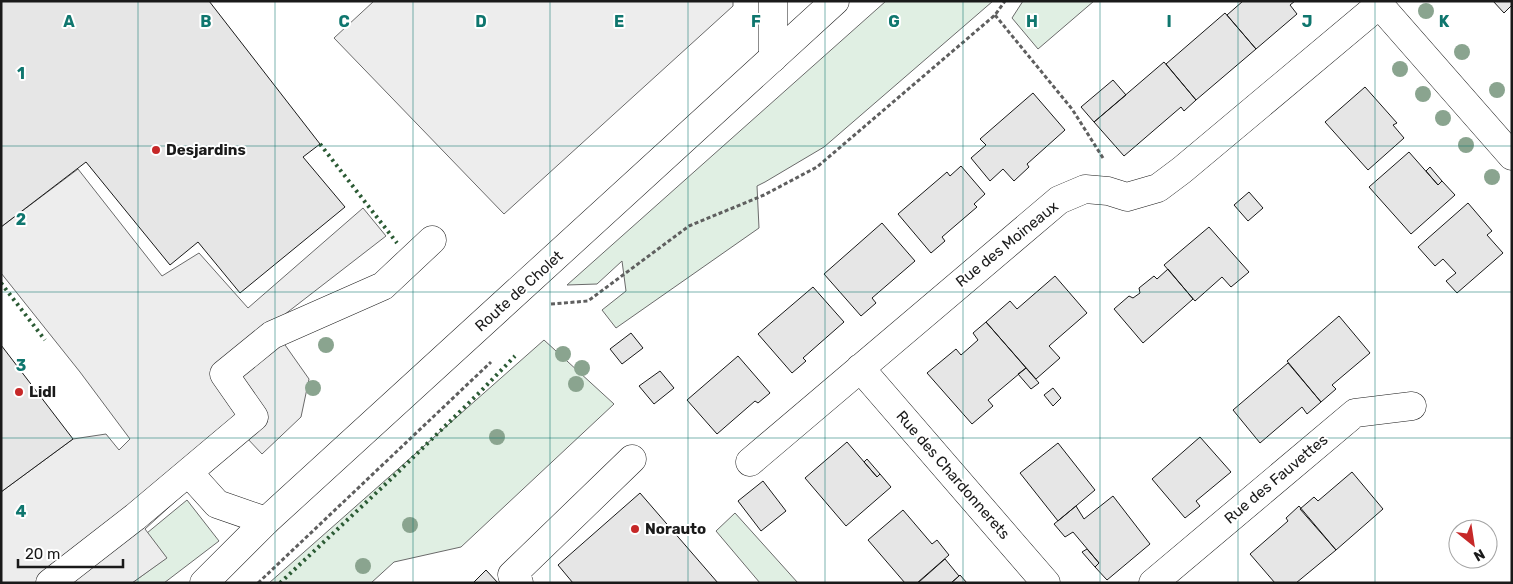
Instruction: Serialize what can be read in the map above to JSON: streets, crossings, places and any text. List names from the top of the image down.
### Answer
{
  "streets": {
    "street": [
      "Rue des Moineaux",
      "Route de Cholet",
      "Rue des Chardonnerets",
      "Rue des Fauvettes"
    ]
  },
  "crossings": [
    ["Rue des Moineaux", "Rue des Chardonnerets"]
  ],
  "places": ["Desjardins", "Lidl", "Norauto"],
  "scale_bar": "20 m",
  "north": "bottom right",
  "grid": {
    "columns": [
      "A",
      "B",
      "C",
      "D",
      "E",
      "F",
      "G",
      "H",
      "I",
      "J",
      "K"
    ],
    "rows": [
      "1",
      "2",
      "3",
      "4"
    ]
  }
}
